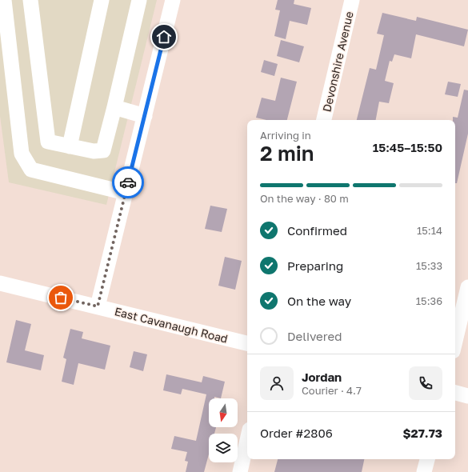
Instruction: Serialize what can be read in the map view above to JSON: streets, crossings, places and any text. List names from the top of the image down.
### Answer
{
  "streets": {
    "street": ["Devonshire Avenue", "East Cavanaugh Road"]
  },
  "north": "bottom",
  "page": {
    "heading": ["2 min", "Arriving in", "15:45–15:50"],
    "panel": [
      "Jordan",
      "Courier · 4.7",
      "Order #2806",
      "$27.73"
    ],
    "bar": "On the way · 80 m",
    "list": [
      ["Confirmed", "15:14"],
      ["Preparing", "15:33"],
      ["On the way", "15:36"],
      "Delivered"
    ]
  }
}
